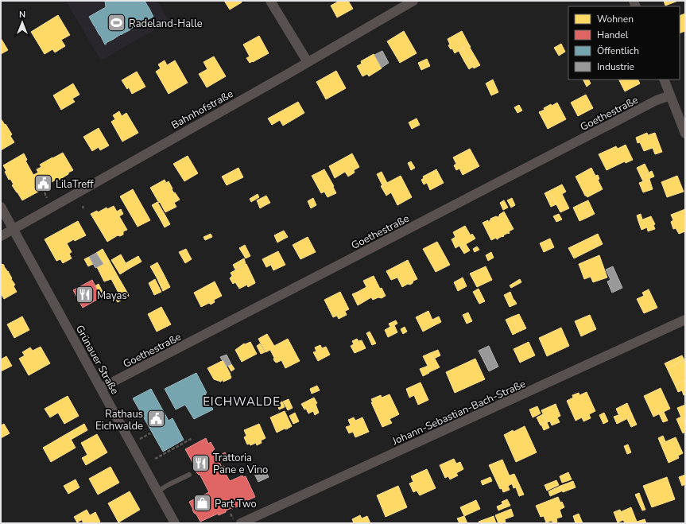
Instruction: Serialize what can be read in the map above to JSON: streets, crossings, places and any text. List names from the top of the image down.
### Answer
{
  "streets": {
    "street": [
      "Bahnhofstraße",
      "Goethestraße",
      "Grünauer Straße",
      "Johann-Sebastian-Bach-Straße"
    ]
  },
  "crossings": [
    ["Bahnhofstraße", "Grünauer Straße"],
    ["Goethestraße", "Grünauer Straße"]
  ],
  "districts": ["EICHWALDE"],
  "places": {
    "sports": ["Radeland-Halle"],
    "public building": ["LilaTreff", "Rathaus Eichwalde"],
    "restaurant": ["Mayas", "Trattoria Pane e Vino"],
    "shop": ["Part Two"]
  },
  "legend": [
    "Wohnen",
    "Handel",
    "Öffentlich",
    "Industrie"
  ],
  "north": "top"
}
